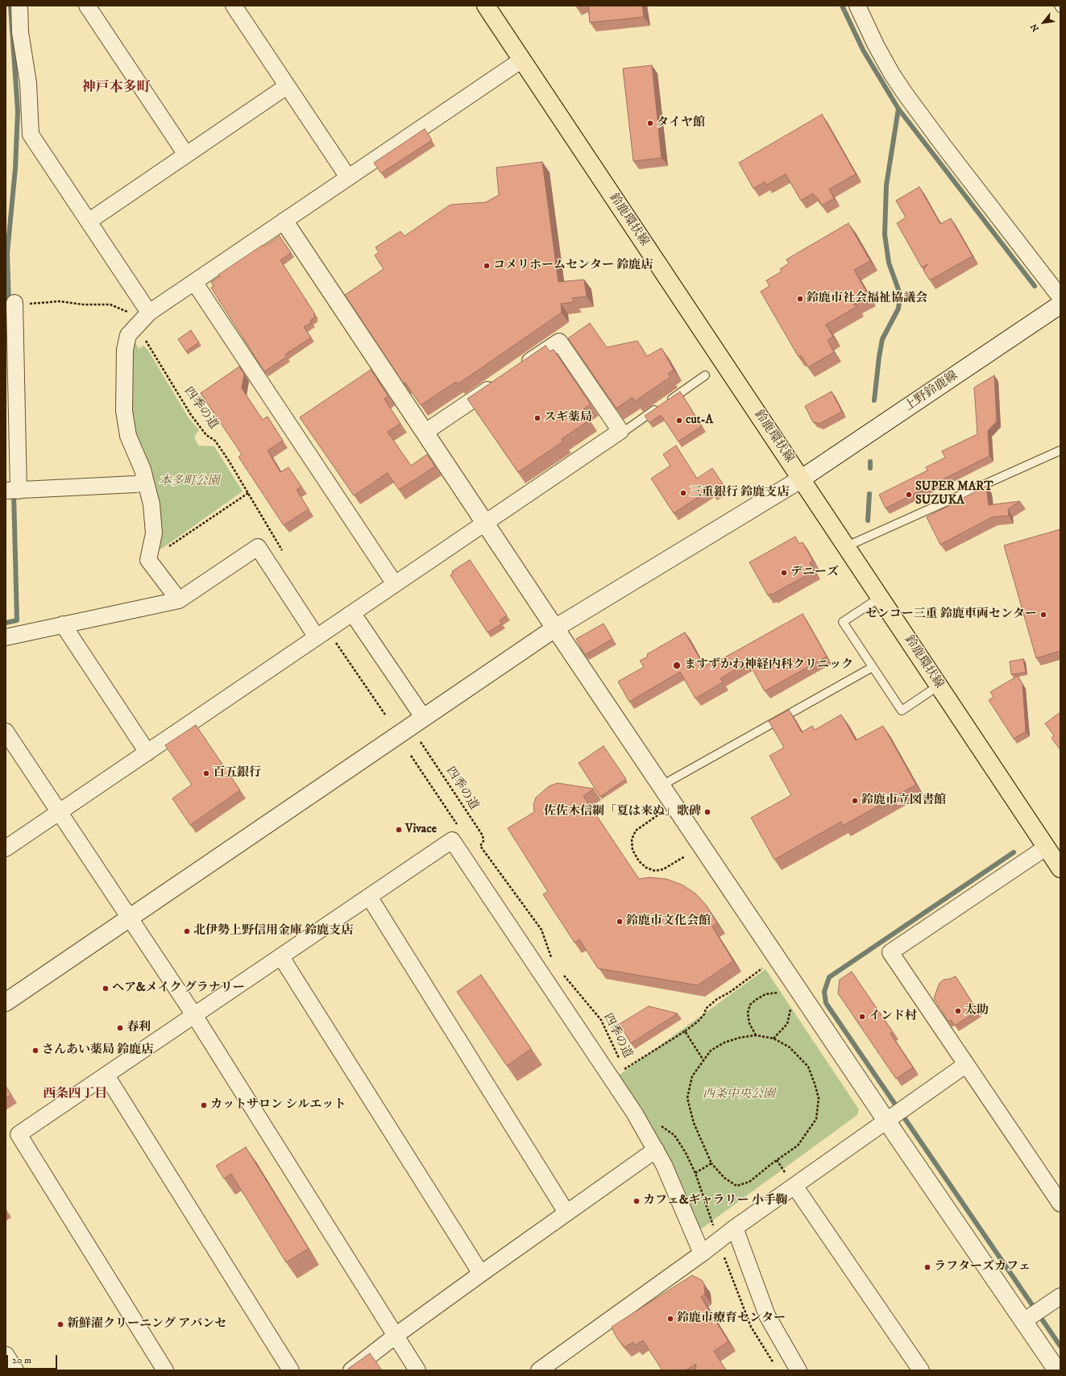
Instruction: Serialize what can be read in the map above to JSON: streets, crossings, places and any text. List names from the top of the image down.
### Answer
{
  "streets": {
    "main road": ["鈴鹿環状線"],
    "street": ["上野鈴鹿線"],
    "path": ["四季の道"]
  },
  "crossings": [
    ["鈴鹿環状線", "上野鈴鹿線"]
  ],
  "districts": ["神戸本多町", "西条四丁目"],
  "parks": ["本多町公園", "西条中央公園"],
  "places": [
    "タイヤ館",
    "コメリホームセンター 鈴鹿店",
    "鈴鹿市社会福祉協議会",
    "スギ薬局",
    "cut-A",
    "三重銀行 鈴鹿支店",
    "SUPER MART SUZUKA",
    "デニーズ",
    "センコー三重 鈴鹿車両センター",
    "ますずかわ神経内科クリニック",
    "百五銀行",
    "鈴鹿市立図書館",
    "佐佐木信綱「夏は来ぬ」歌碑",
    "Vivace",
    "鈴鹿市文化会館",
    "北伊勢上野信用金庫 鈴鹿支店",
    "ヘア&メイク グラナリー",
    "太助",
    "インド村",
    "春利",
    "さんあい薬局 鈴鹿店",
    "カットサロン シルエット",
    "カフェ&ギャラリー 小手鞠",
    "ラフターズカフェ",
    "鈴鹿市療育センター",
    "新鮮濯クリーニング アバンセ"
  ],
  "scale_bar": "20 m",
  "north": "bottom left"
}
